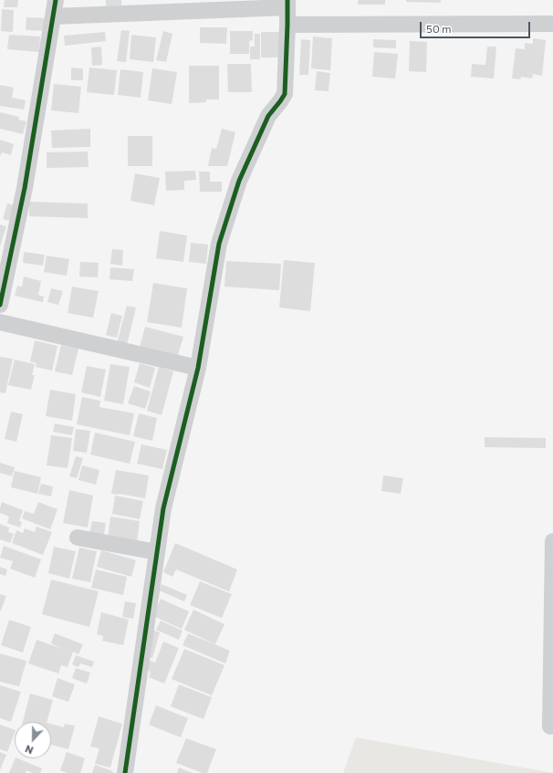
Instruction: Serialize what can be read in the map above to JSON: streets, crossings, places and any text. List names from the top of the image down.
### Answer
{
  "scale_bar": "50 m",
  "north": "bottom"
}
